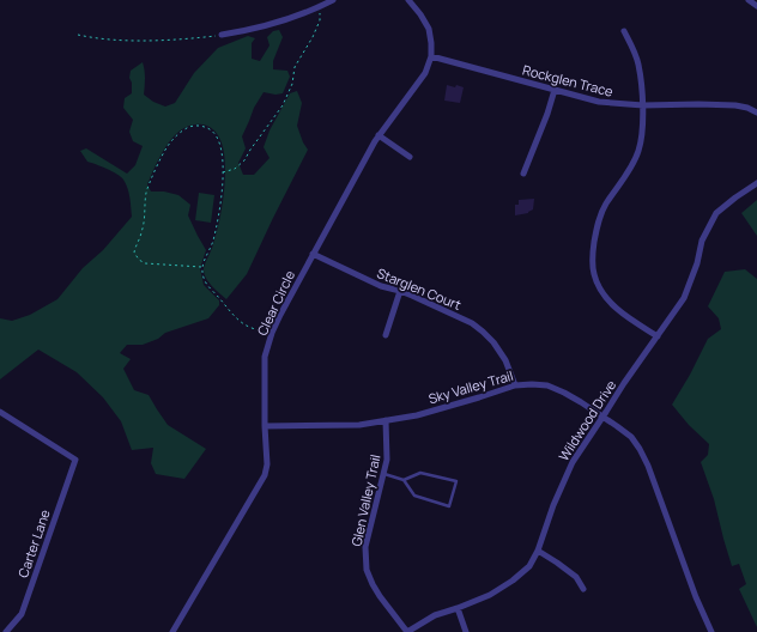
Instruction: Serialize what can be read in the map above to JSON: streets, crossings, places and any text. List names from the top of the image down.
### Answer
{
  "streets": {
    "street": [
      "Rockglen Trace",
      "Starglen Court",
      "Clear Circle",
      "Sky Valley Trail",
      "Wildwood Drive",
      "Glen Valley Trail",
      "Carter Lane"
    ]
  },
  "crossings": [
    ["Rockglen Trace", "Clear Circle"],
    ["Starglen Court", "Clear Circle"],
    ["Starglen Court", "Sky Valley Trail"],
    ["Clear Circle", "Sky Valley Trail"],
    ["Sky Valley Trail", "Wildwood Drive"],
    ["Sky Valley Trail", "Glen Valley Trail"],
    ["Wildwood Drive", "Glen Valley Trail"]
  ]
}
